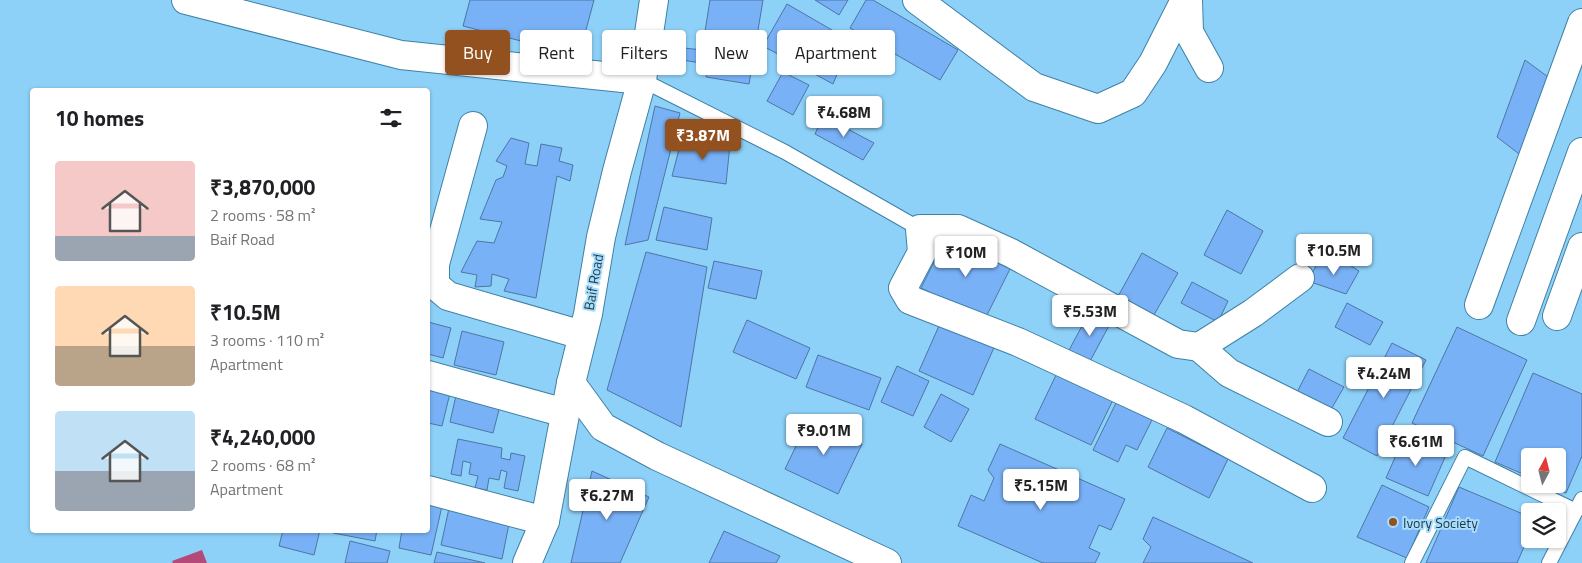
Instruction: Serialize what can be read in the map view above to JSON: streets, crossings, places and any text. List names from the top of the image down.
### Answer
{
  "streets": {
    "street": ["Baif Road"]
  },
  "places": ["Ivory Society"],
  "north": "top",
  "page": {
    "chip": [
      "Buy",
      "Rent",
      "Filters",
      "New",
      "Apartment"
    ],
    "heading": "10 homes",
    "price": [
      "₹4.68M",
      "₹3.87M",
      "₹10.5M",
      "₹10M",
      "₹5.53M",
      "₹4.24M",
      "₹9.01M",
      "₹6.61M",
      "₹5.15M",
      "₹6.27M"
    ],
    "list": [
      {
        "name": "₹3,870,000",
        "note": "2 rooms · 58 m² · Baif Road"
      },
      {
        "name": "₹10.5M",
        "note": "3 rooms · 110 m² · Apartment"
      },
      {
        "name": "₹4,240,000",
        "note": "2 rooms · 68 m² · Apartment"
      }
    ]
  }
}
